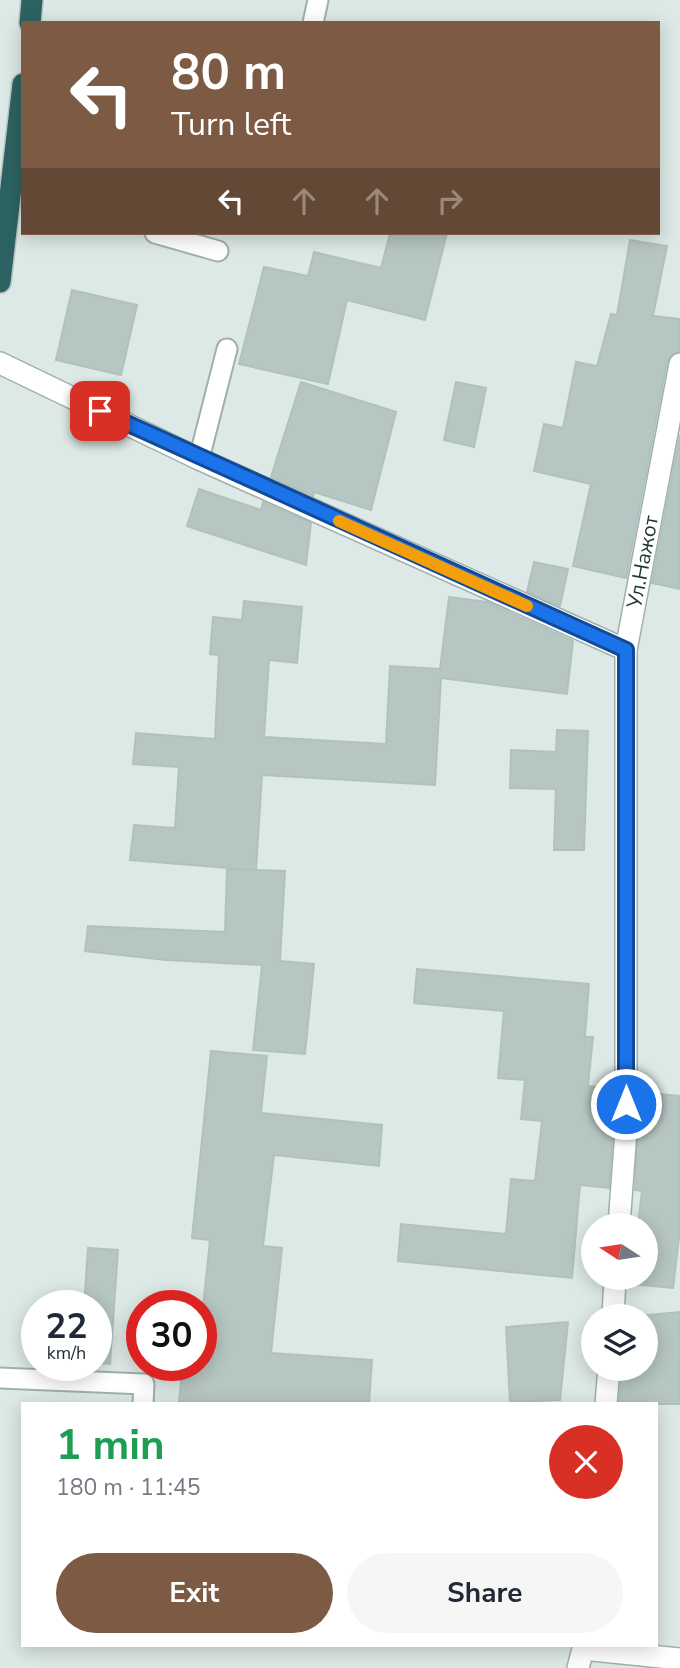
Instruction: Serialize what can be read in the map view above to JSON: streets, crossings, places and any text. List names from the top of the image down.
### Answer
{
  "streets": {
    "street": ["Ул.Нажот"]
  },
  "north": "left",
  "page": {
    "turn": ["80 m", "Turn left"],
    "speed": "22 km/h",
    "limit": "30",
    "heading": ["1 min", "180 m · 11:45"],
    "buttons": ["Exit", "Share"]
  }
}
